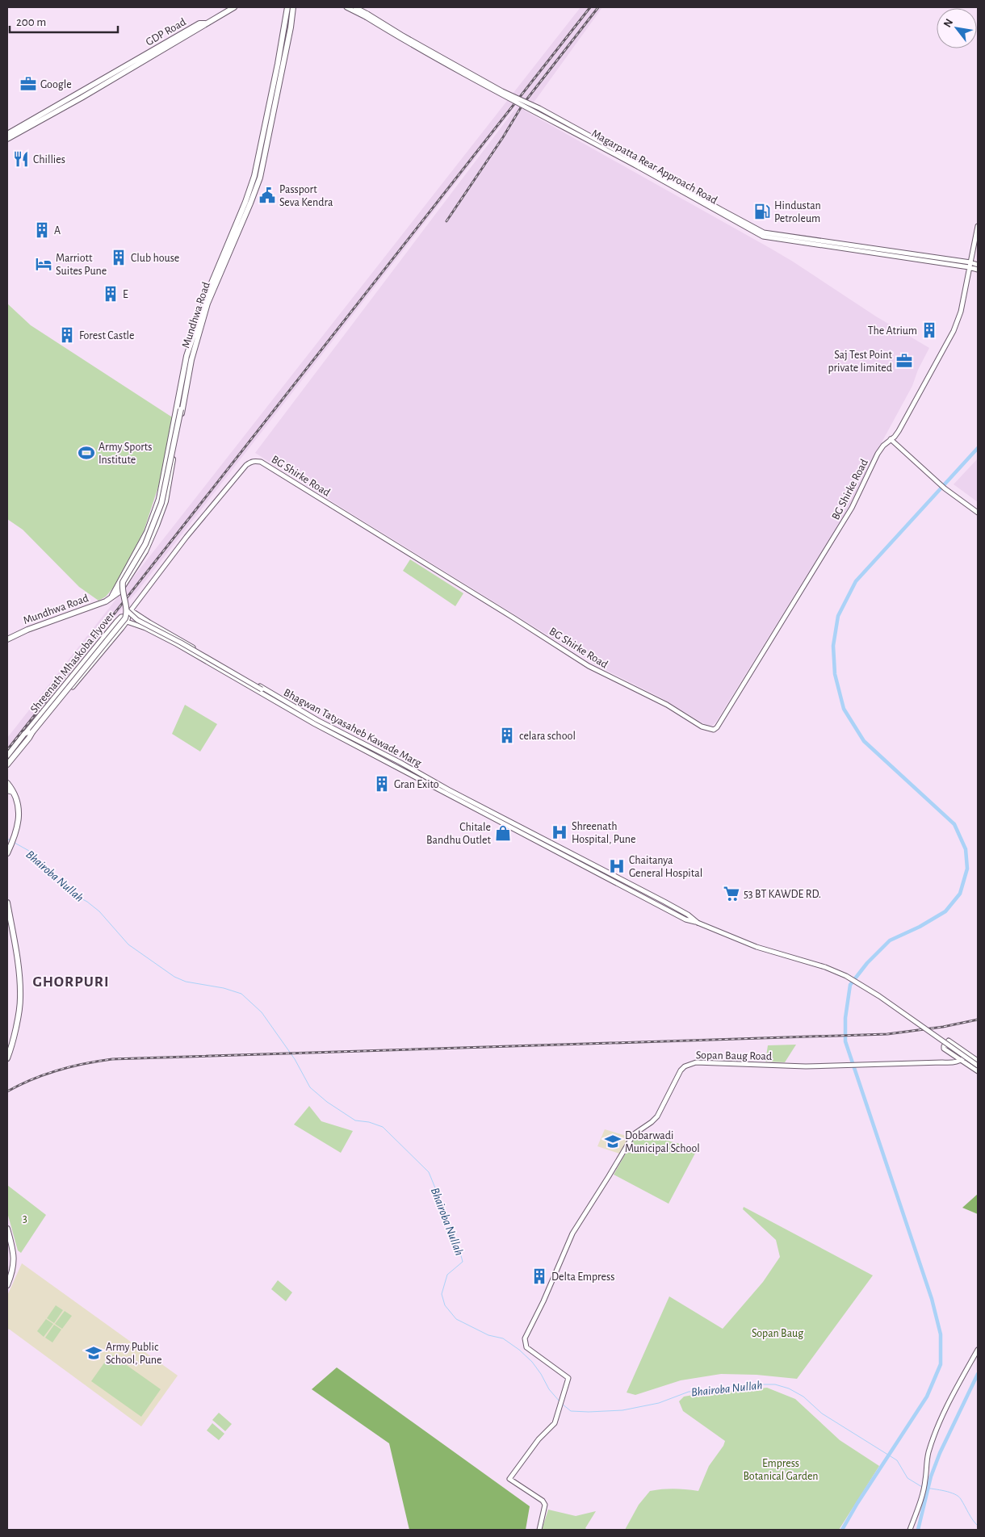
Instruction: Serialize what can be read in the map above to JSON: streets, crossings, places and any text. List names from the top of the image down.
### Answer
{
  "streets": {
    "main road": ["GDP Road", "Mundhwa Road", "Shreenath Mhaskoba Flyover"],
    "street": [
      "Magarpatta Rear Approach Road",
      "BG Shirke Road",
      "Bhagwan Tatyasaheb Kawade Marg",
      "Sopan Baug Road"
    ]
  },
  "crossings": [
    ["Magarpatta Rear Approach Road", "BG Shirke Road"],
    ["Mundhwa Road", "Shreenath Mhaskoba Flyover"],
    ["BG Shirke Road", "Shreenath Mhaskoba Flyover"],
    ["BG Shirke Road", "Bhagwan Tatyasaheb Kawade Marg"],
    ["Shreenath Mhaskoba Flyover", "Bhagwan Tatyasaheb Kawade Marg"]
  ],
  "districts": ["GHORPURI"],
  "water": ["Bhairoba Nullah"],
  "parks": ["3", "Sopan Baug", "Empress Botanical Garden"],
  "places": {
    "office": ["Google", "Saj Test Point private limited"],
    "restaurant": ["Chillies"],
    "public building": ["Passport Seva Kendra"],
    "fuel station": ["Hindustan Petroleum"],
    "building": [
      "A",
      "Club house",
      "E",
      "The Atrium",
      "Forest Castle",
      "celara school",
      "Gran Exito",
      "Delta Empress"
    ],
    "hotel": ["Marriott Suites Pune"],
    "sports": ["Army Sports Institute"],
    "hospital": ["Shreenath Hospital, Pune", "Chaitanya General Hospital"],
    "shop": ["Chitale Bandhu Outlet"],
    "supermarket": ["53 BT KAWDE RD."],
    "school or university": ["Dobarwadi Municipal School", "Army Public School, Pune"]
  },
  "scale_bar": "200 m",
  "north": "top left"
}
